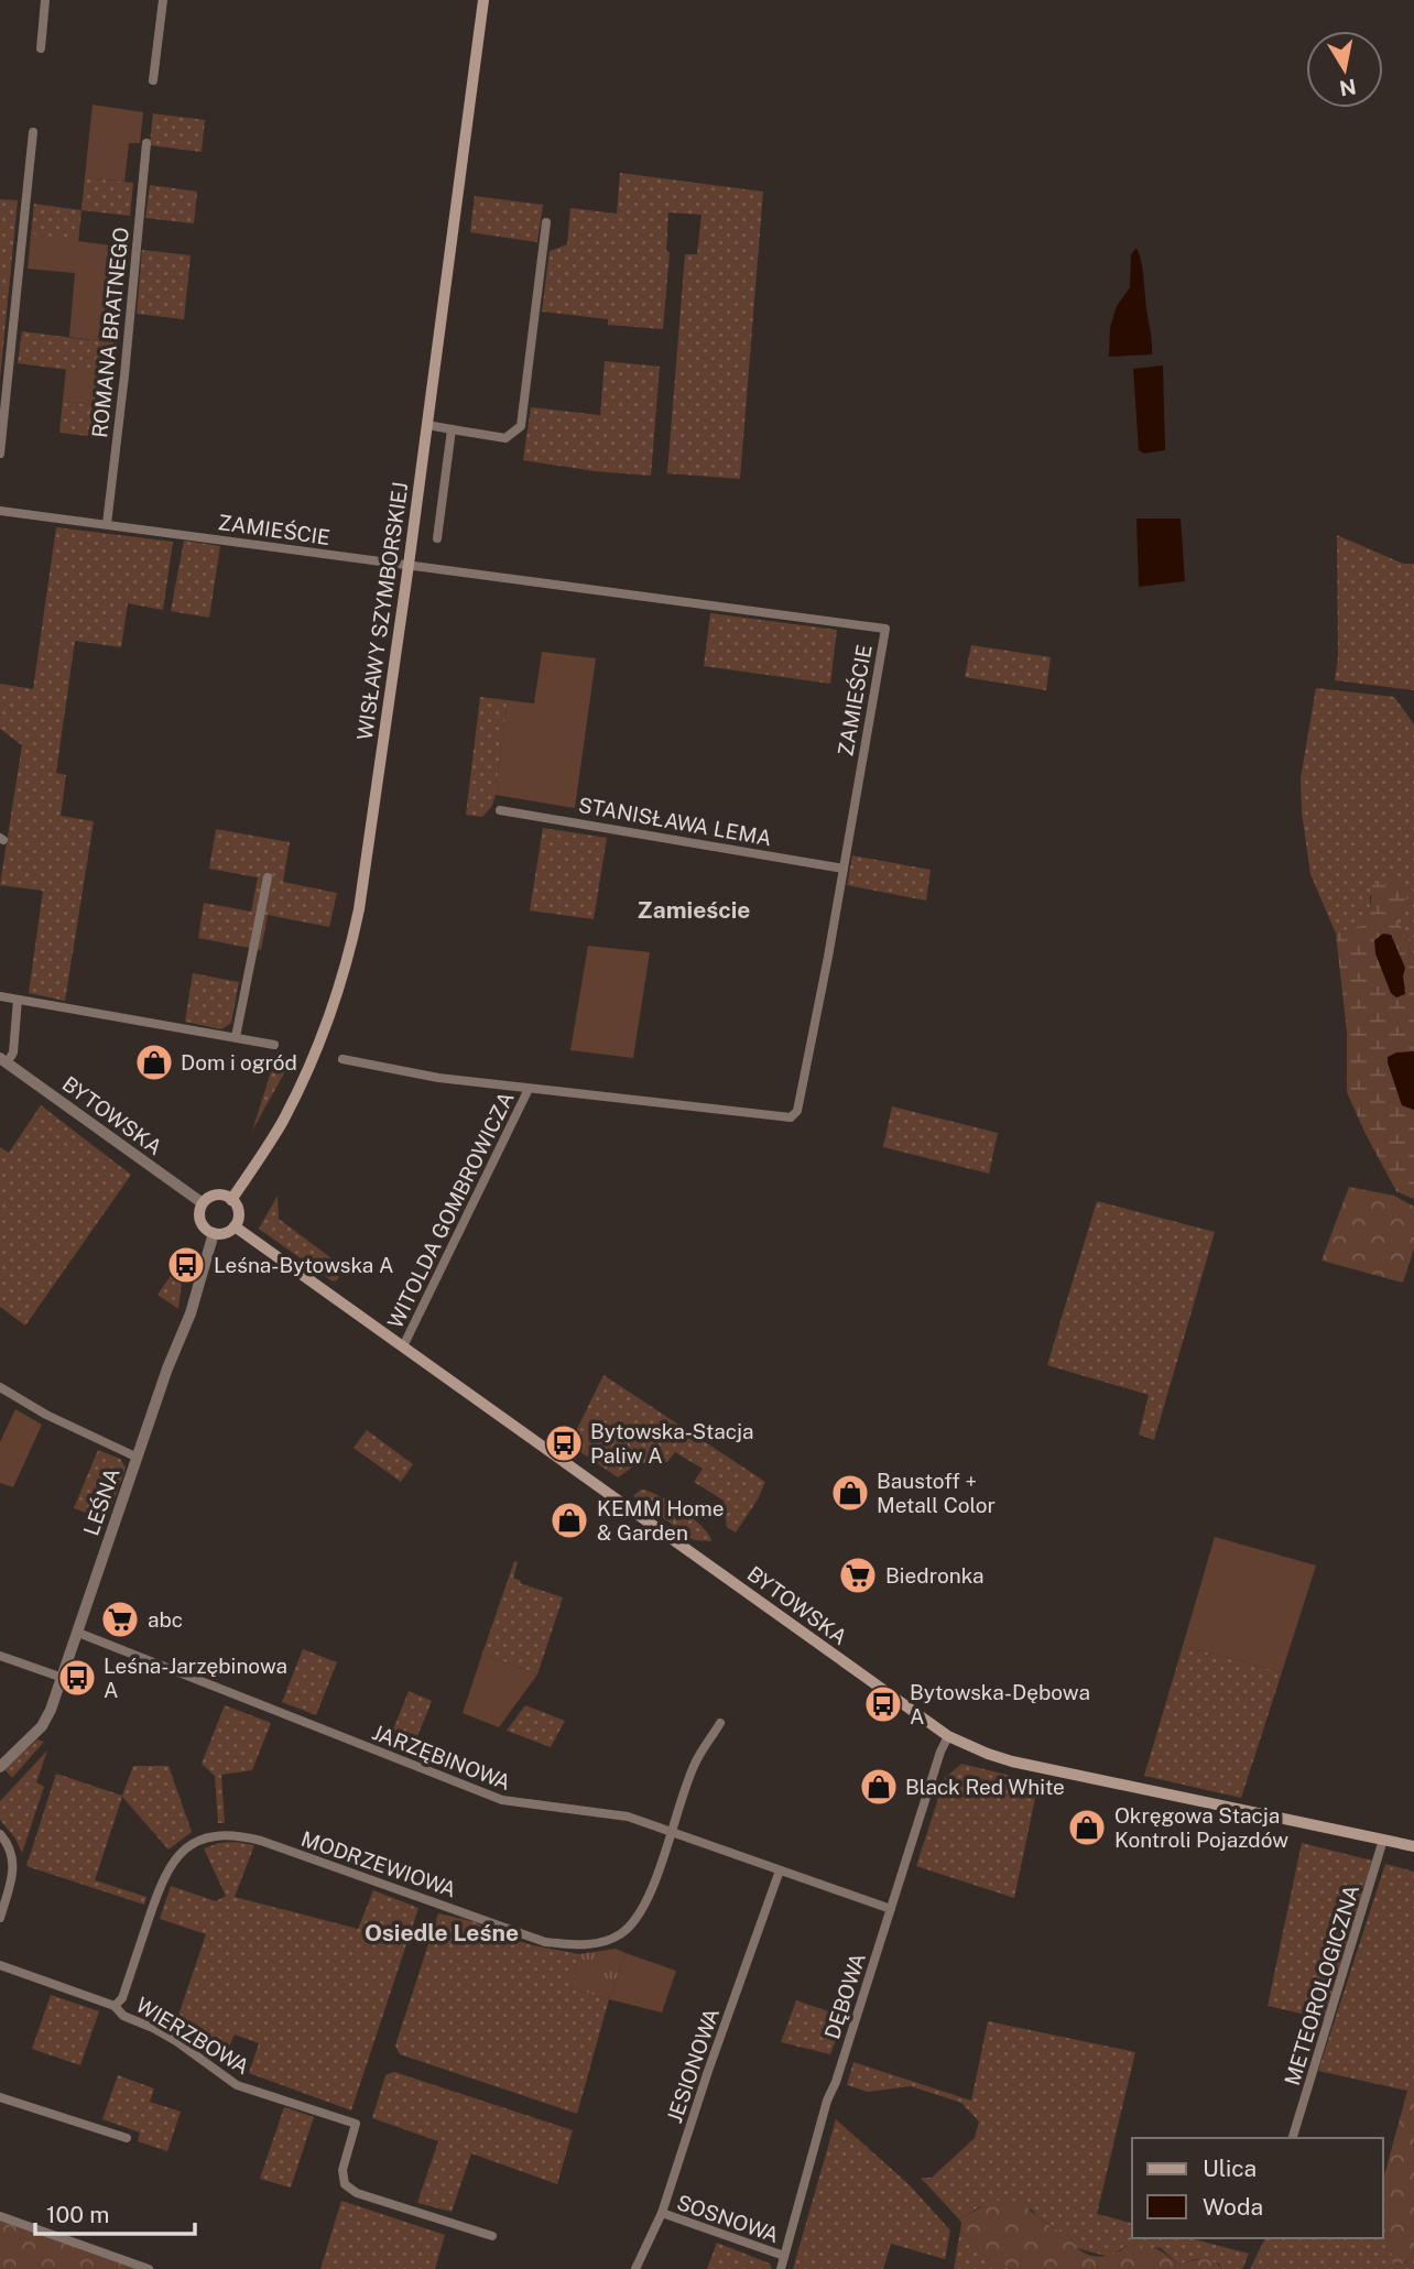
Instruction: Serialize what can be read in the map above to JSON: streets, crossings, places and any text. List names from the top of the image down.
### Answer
{
  "streets": {
    "main road": ["WISŁAWY SZYMBORSKIEJ", "BYTOWSKA"],
    "street": [
      "ROMANA BRATNEGO",
      "ZAMIEŚCIE",
      "STANISŁAWA LEMA",
      "WITOLDA GOMBROWICZA",
      "LEŚNA",
      "JARZĘBINOWA",
      "MODRZEWIOWA",
      "METEOROLOGICZNA",
      "DĘBOWA",
      "WIERZBOWA",
      "JESIONOWA",
      "SOSNOWA"
    ]
  },
  "crossings": [
    ["ROMANA BRATNEGO", "ZAMIEŚCIE"],
    ["ZAMIEŚCIE", "WISŁAWY SZYMBORSKIEJ"],
    ["ZAMIEŚCIE", "STANISŁAWA LEMA"],
    ["ZAMIEŚCIE", "WITOLDA GOMBROWICZA"],
    ["WISŁAWY SZYMBORSKIEJ", "BYTOWSKA"],
    ["WISŁAWY SZYMBORSKIEJ", "LEŚNA"],
    ["BYTOWSKA", "WITOLDA GOMBROWICZA"],
    ["BYTOWSKA", "LEŚNA"],
    ["BYTOWSKA", "METEOROLOGICZNA"],
    ["BYTOWSKA", "DĘBOWA"],
    ["LEŚNA", "JARZĘBINOWA"],
    ["JARZĘBINOWA", "MODRZEWIOWA"],
    ["JARZĘBINOWA", "DĘBOWA"],
    ["JARZĘBINOWA", "JESIONOWA"],
    ["MODRZEWIOWA", "WIERZBOWA"],
    ["DĘBOWA", "SOSNOWA"],
    ["JESIONOWA", "SOSNOWA"]
  ],
  "districts": ["Zamieście", "Osiedle Leśne"],
  "places": {
    "shop": [
      "Dom i ogród",
      "Baustoff + Metall Color",
      "KEMM Home & Garden",
      "Black Red White",
      "Okręgowa Stacja Kontroli Pojazdów"
    ],
    "bus stop": [
      "Leśna-Bytowska A",
      "Bytowska-Stacja Paliw A",
      "Leśna-Jarzębinowa A",
      "Bytowska-Dębowa A"
    ],
    "supermarket": ["Biedronka", "abc"]
  },
  "legend": ["Ulica", "Woda"],
  "scale_bar": "100 m",
  "north": "bottom"
}
